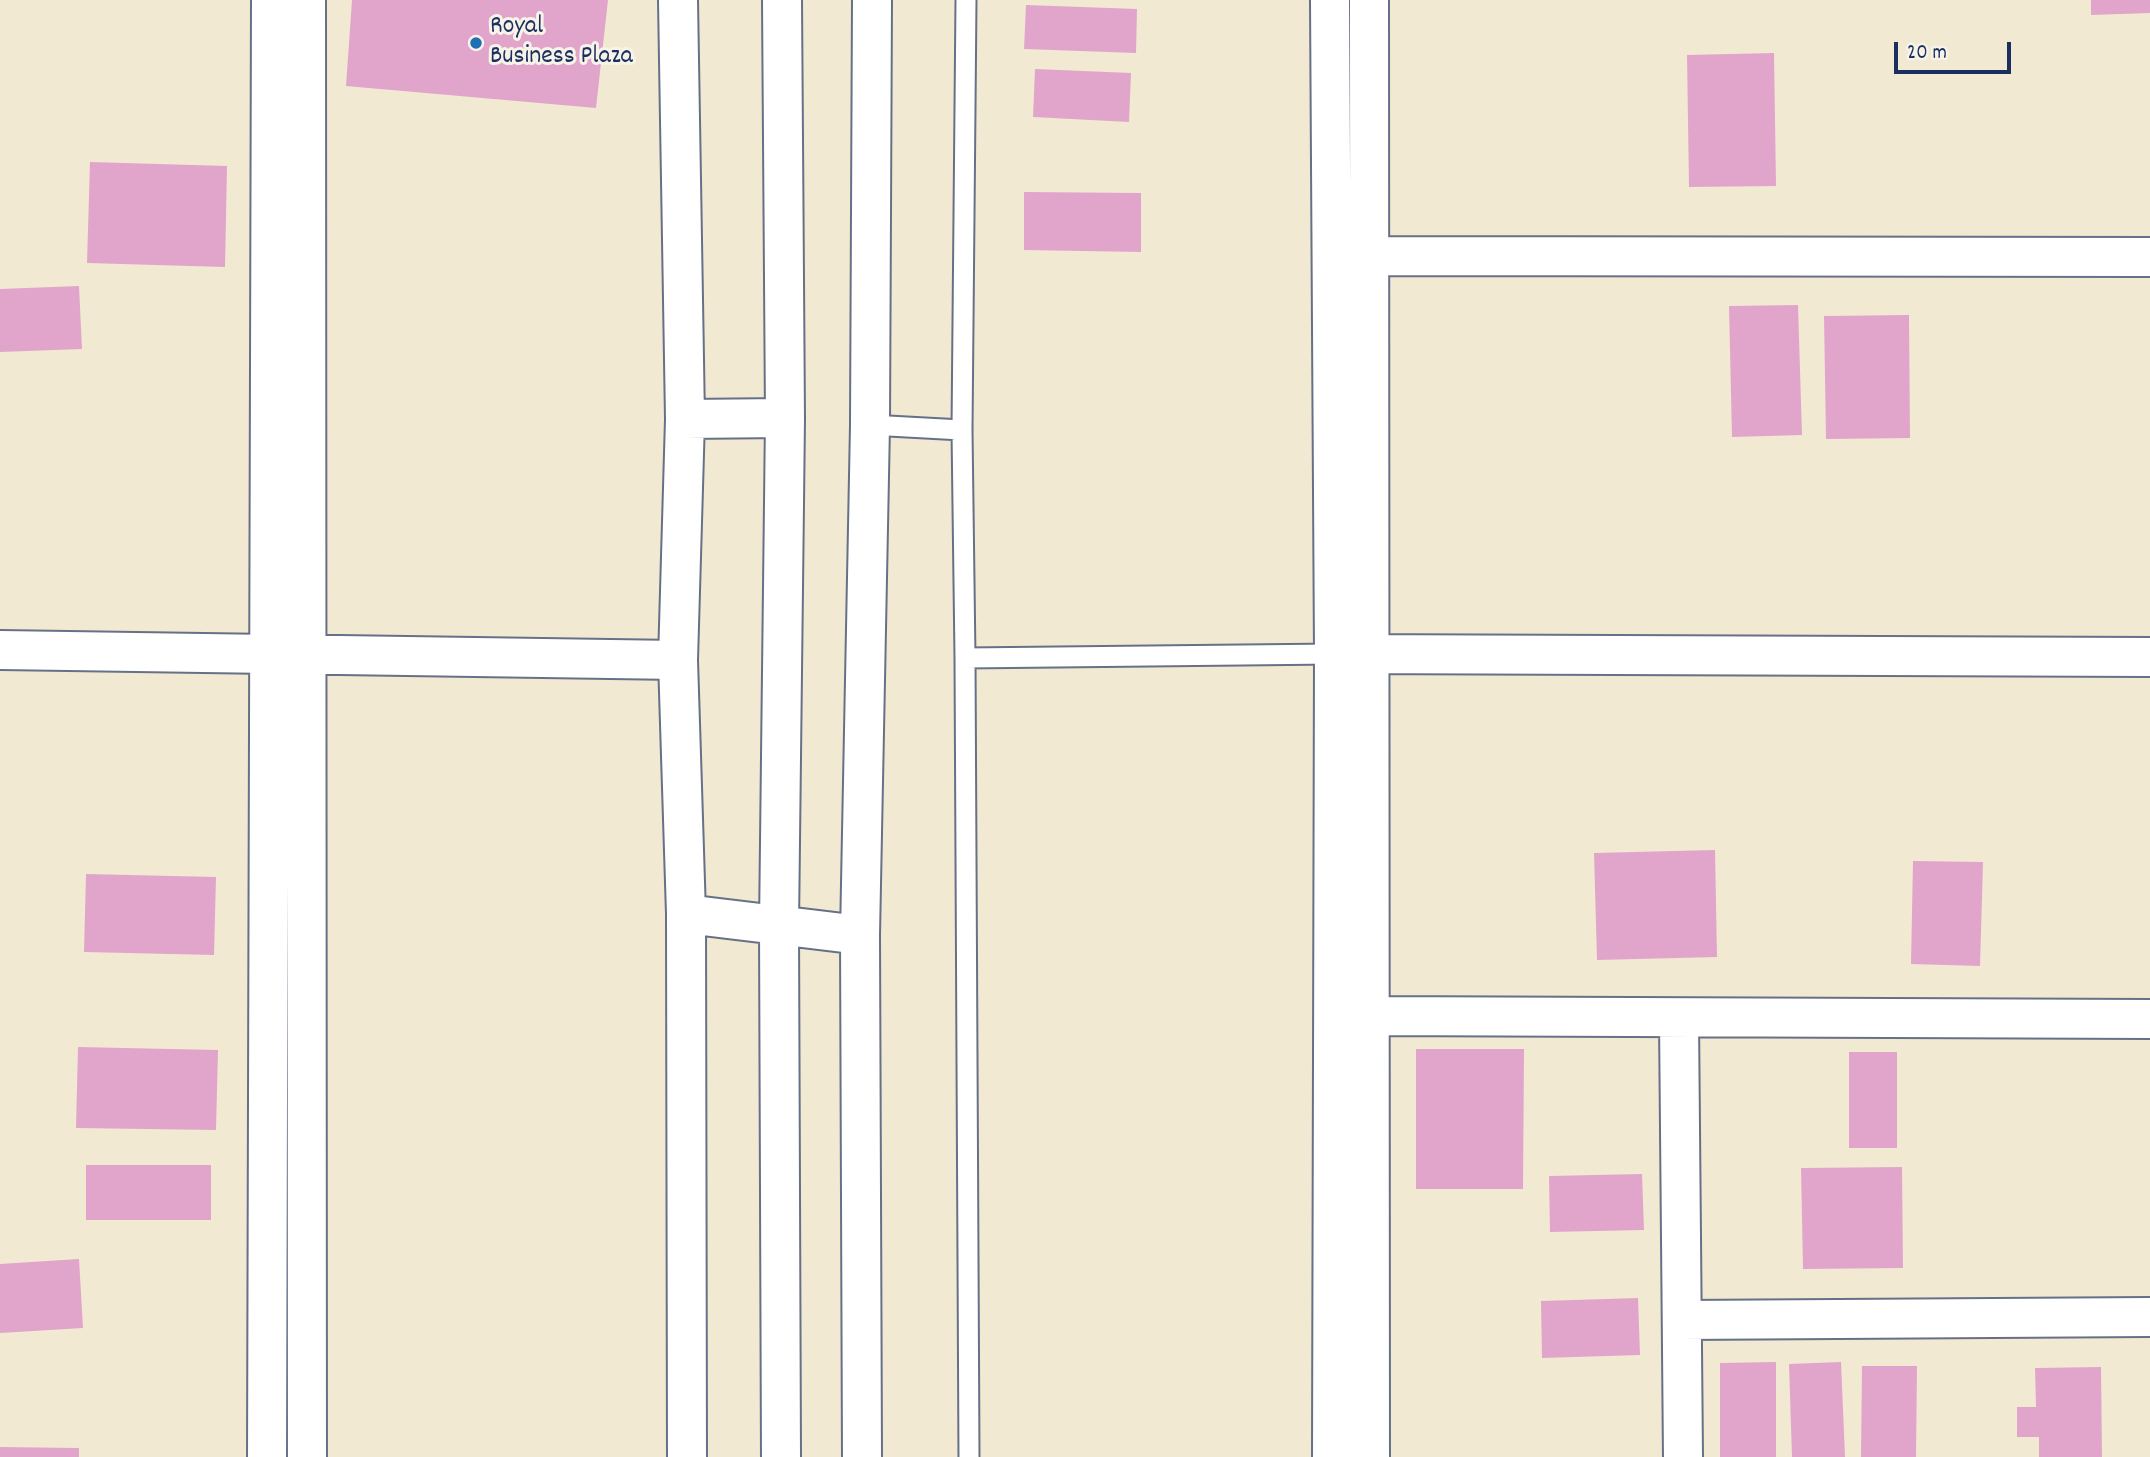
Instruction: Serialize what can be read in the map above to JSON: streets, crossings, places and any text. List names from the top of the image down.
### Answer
{
  "places": ["Royal Business Plaza"],
  "scale_bar": "20 m"
}
